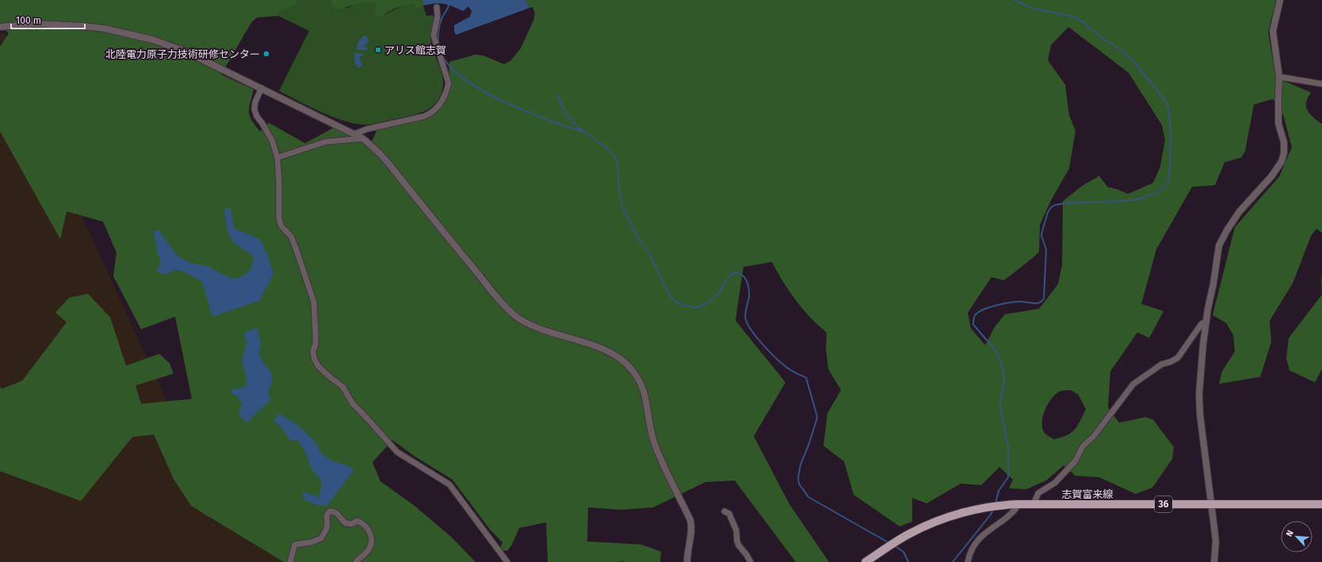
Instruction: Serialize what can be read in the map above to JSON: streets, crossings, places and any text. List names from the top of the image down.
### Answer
{
  "streets": {
    "main road": ["志賀富来線", "36"]
  },
  "places": ["アリス館志賀", "北陸電力原子力技術研修センター"],
  "scale_bar": "100 m",
  "north": "top left"
}
